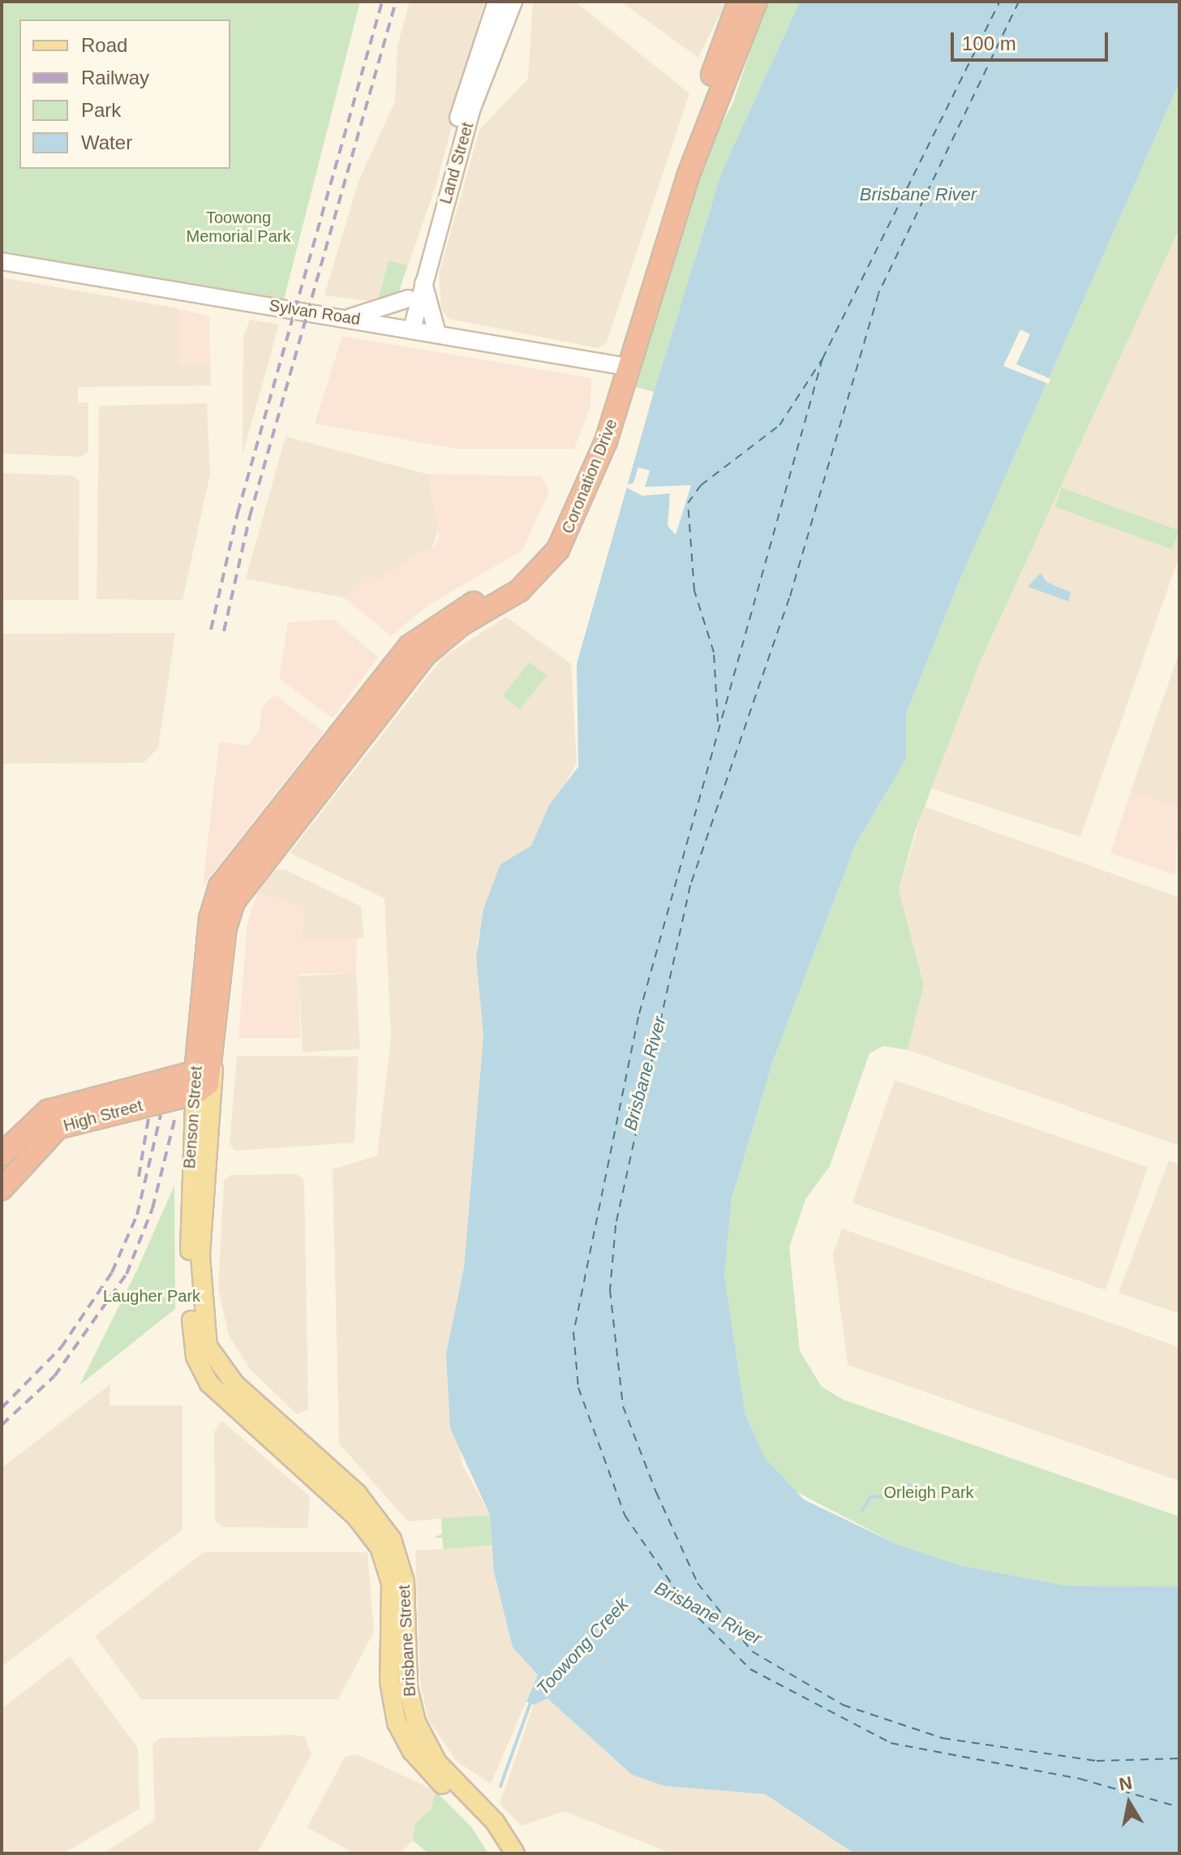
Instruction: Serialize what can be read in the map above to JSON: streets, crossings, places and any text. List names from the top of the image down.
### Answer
{
  "streets": {
    "highway": ["Coronation Drive", "High Street", "Benson Street"],
    "main road": ["Land Street", "Sylvan Road", "Brisbane Street"]
  },
  "crossings": [
    ["Land Street", "Sylvan Road"],
    ["Sylvan Road", "Coronation Drive"],
    ["Coronation Drive", "Benson Street"],
    ["High Street", "Benson Street"],
    ["Benson Street", "Brisbane Street"]
  ],
  "water": ["Brisbane River", "Toowong Creek"],
  "parks": ["Toowong Memorial Park", "Laugher Park", "Orleigh Park"],
  "legend": [
    "Road",
    "Railway",
    "Park",
    "Water"
  ],
  "scale_bar": "100 m",
  "north": "top"
}
